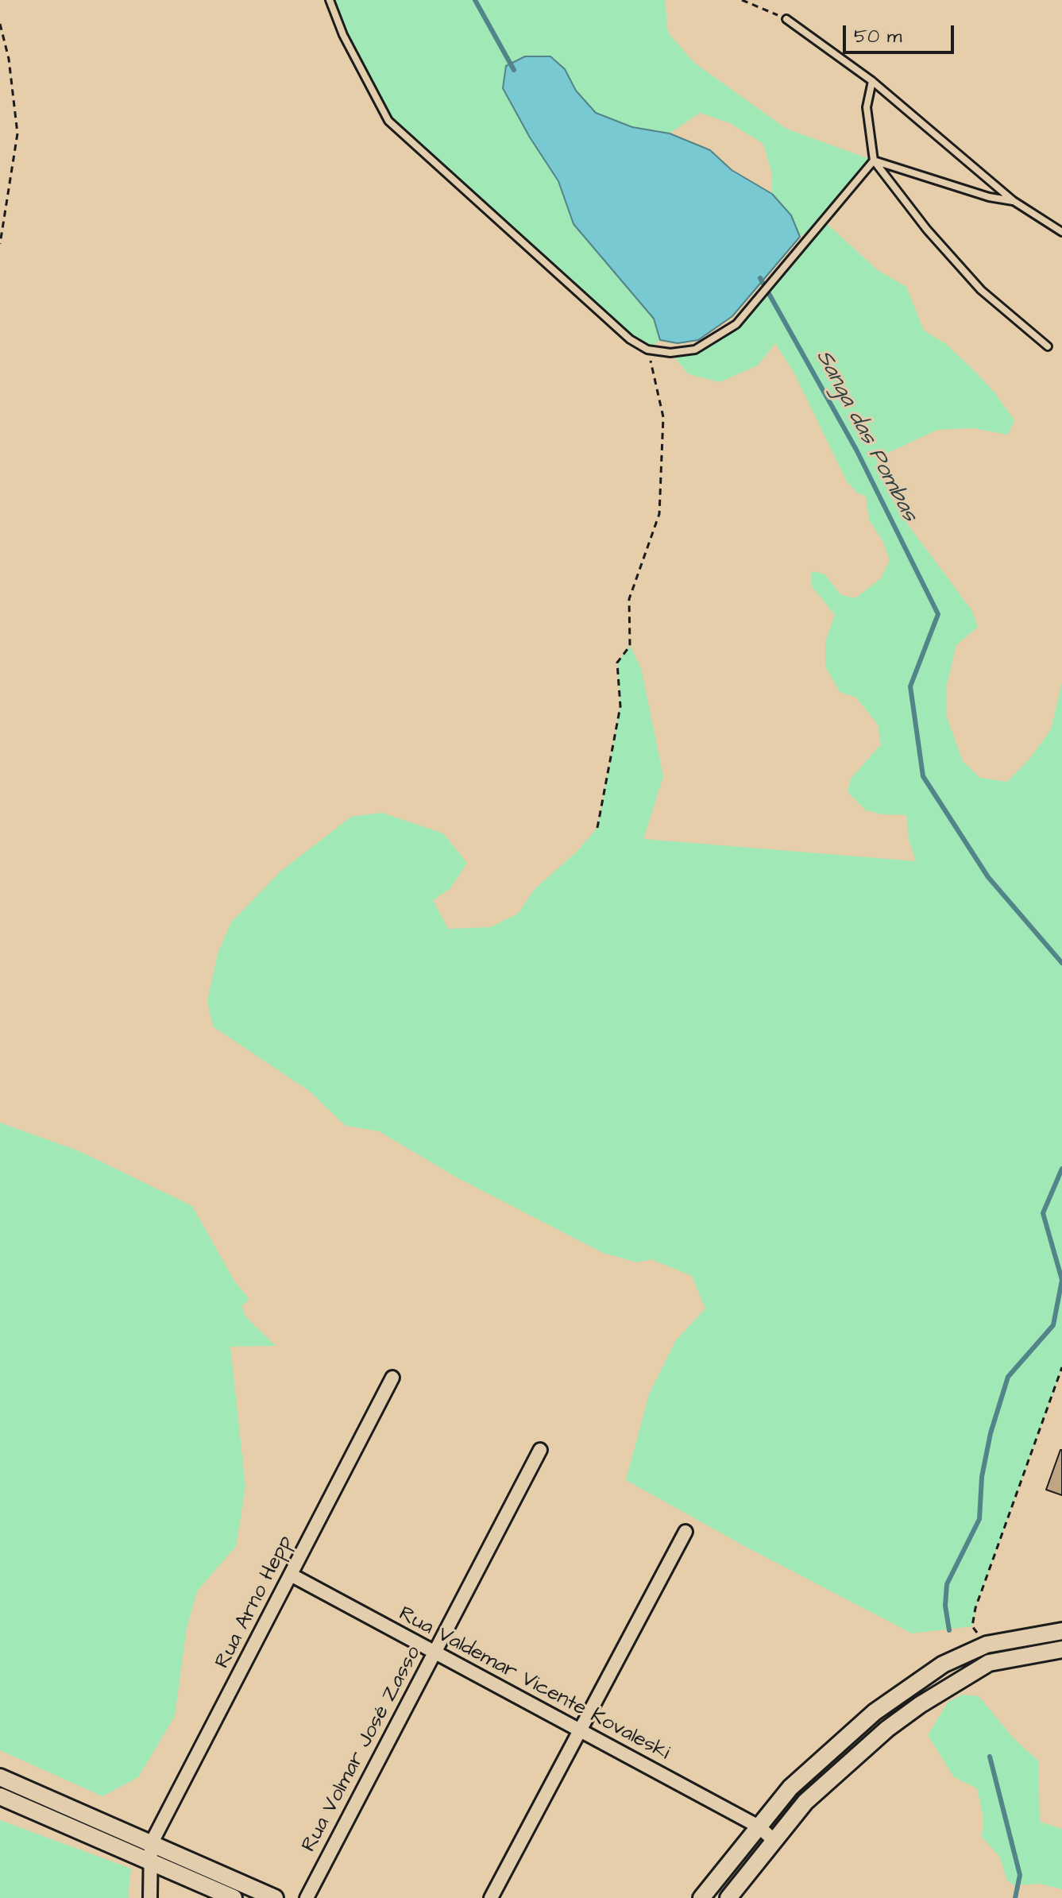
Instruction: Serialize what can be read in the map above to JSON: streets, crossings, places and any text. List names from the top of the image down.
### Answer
{
  "streets": {
    "street": ["Rua Arno Hepp", "Rua Valdemar Vicente Kovaleski", "Rua Volmar José Zasso"]
  },
  "crossings": [
    ["Rua Arno Hepp", "Rua Valdemar Vicente Kovaleski"],
    ["Rua Valdemar Vicente Kovaleski", "Rua Volmar José Zasso"]
  ],
  "water": ["Sanga das Pombas"],
  "scale_bar": "50 m"
}
